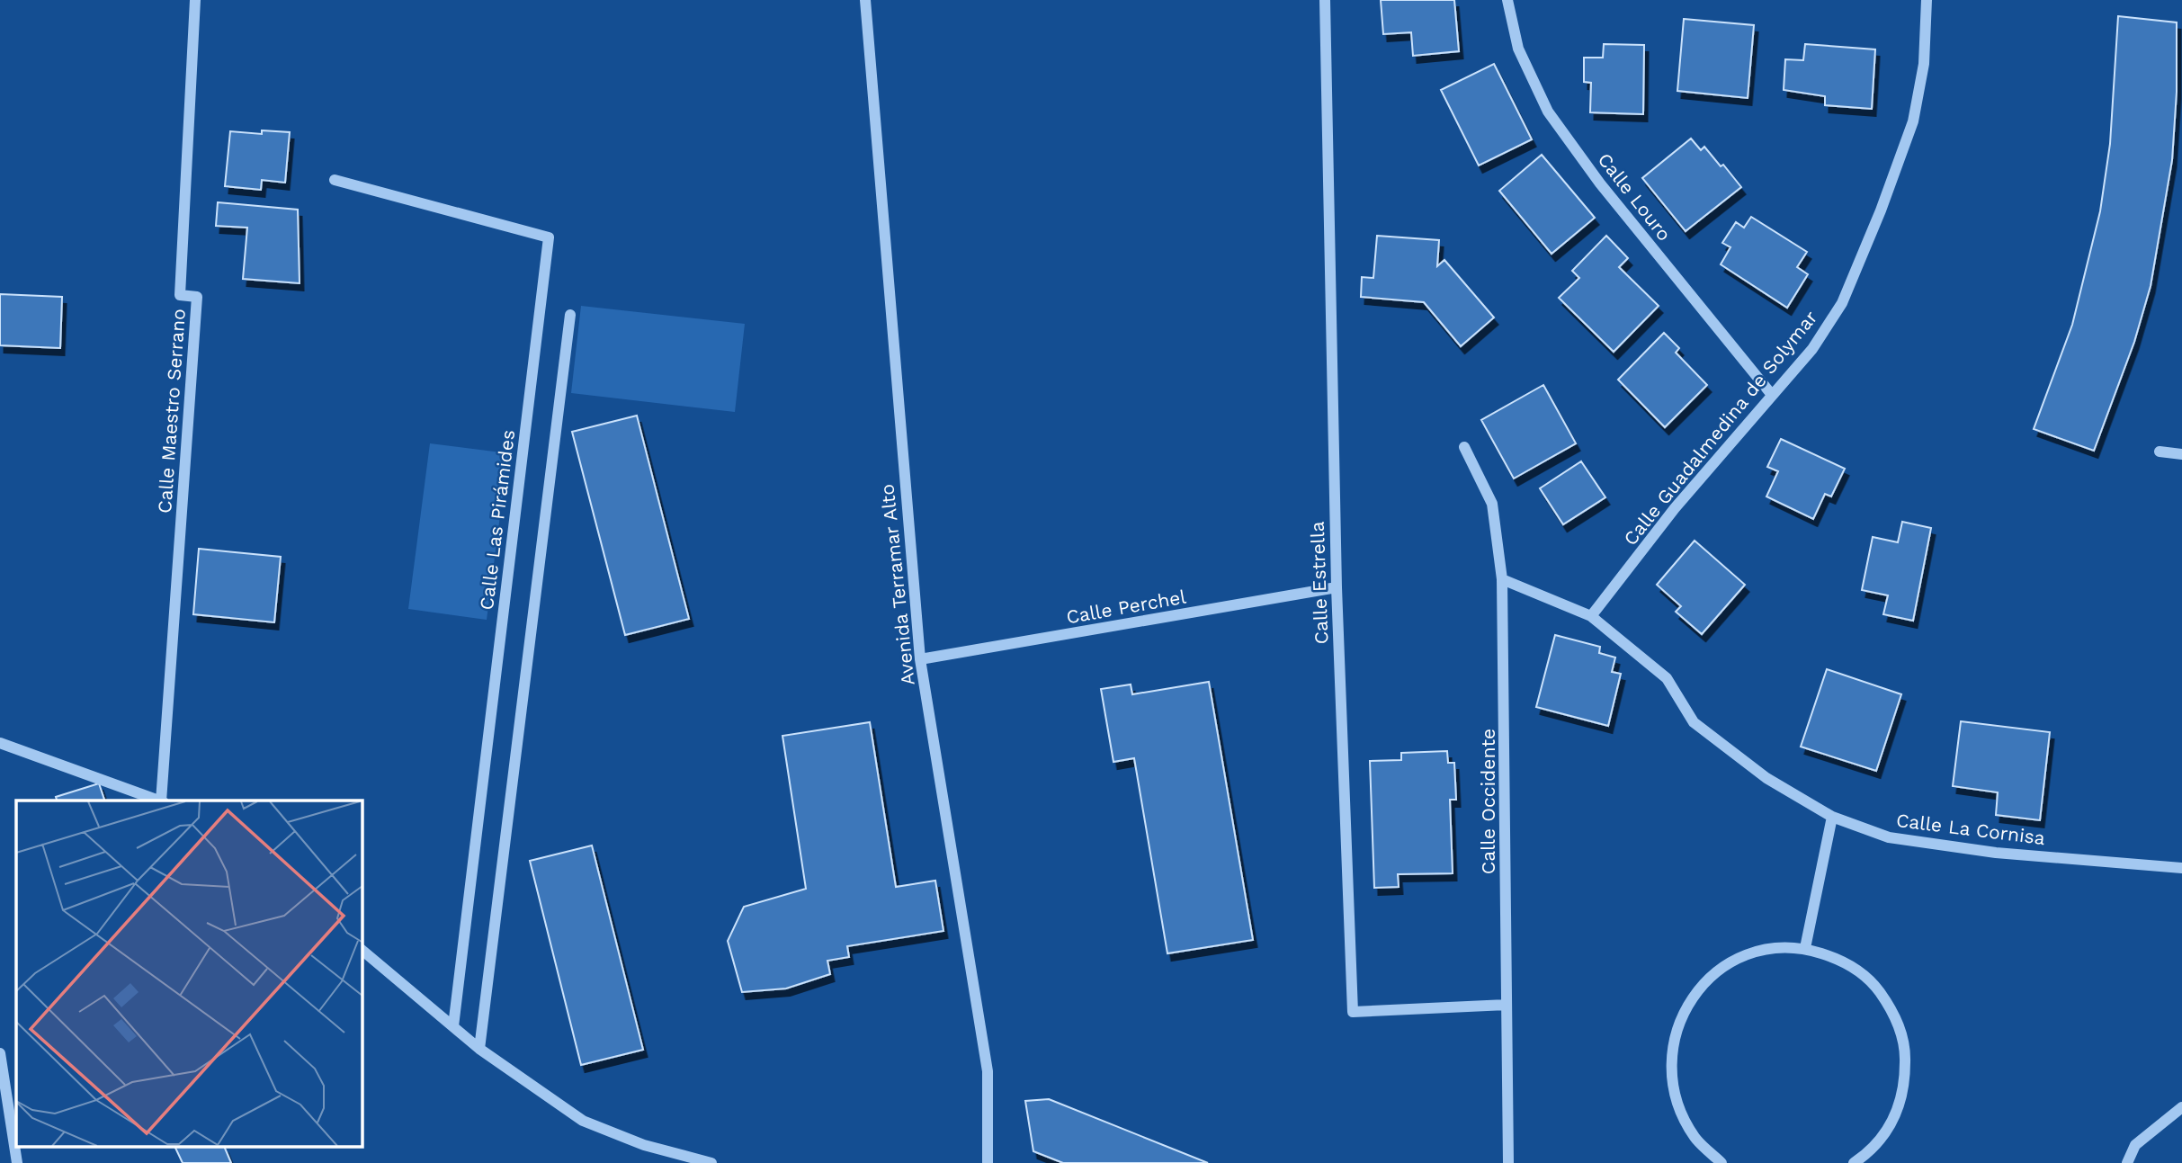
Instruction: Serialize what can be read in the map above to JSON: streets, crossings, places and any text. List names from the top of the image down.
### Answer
{
  "streets": {
    "street": [
      "Calle Louro",
      "Calle Maestro Serrano",
      "Calle Guadalmedina de Solymar",
      "Calle Las Pirámides",
      "Calle Estrella",
      "Avenida Terramar Alto",
      "Calle Perchel",
      "Calle Occidente",
      "Calle La Cornisa"
    ]
  },
  "crossings": [
    ["Calle Louro", "Calle Guadalmedina de Solymar"],
    ["Calle Guadalmedina de Solymar", "Calle La Cornisa"],
    ["Calle Estrella", "Calle Perchel"],
    ["Calle Estrella", "Calle Occidente"],
    ["Avenida Terramar Alto", "Calle Perchel"],
    ["Calle Occidente", "Calle La Cornisa"]
  ]
}
